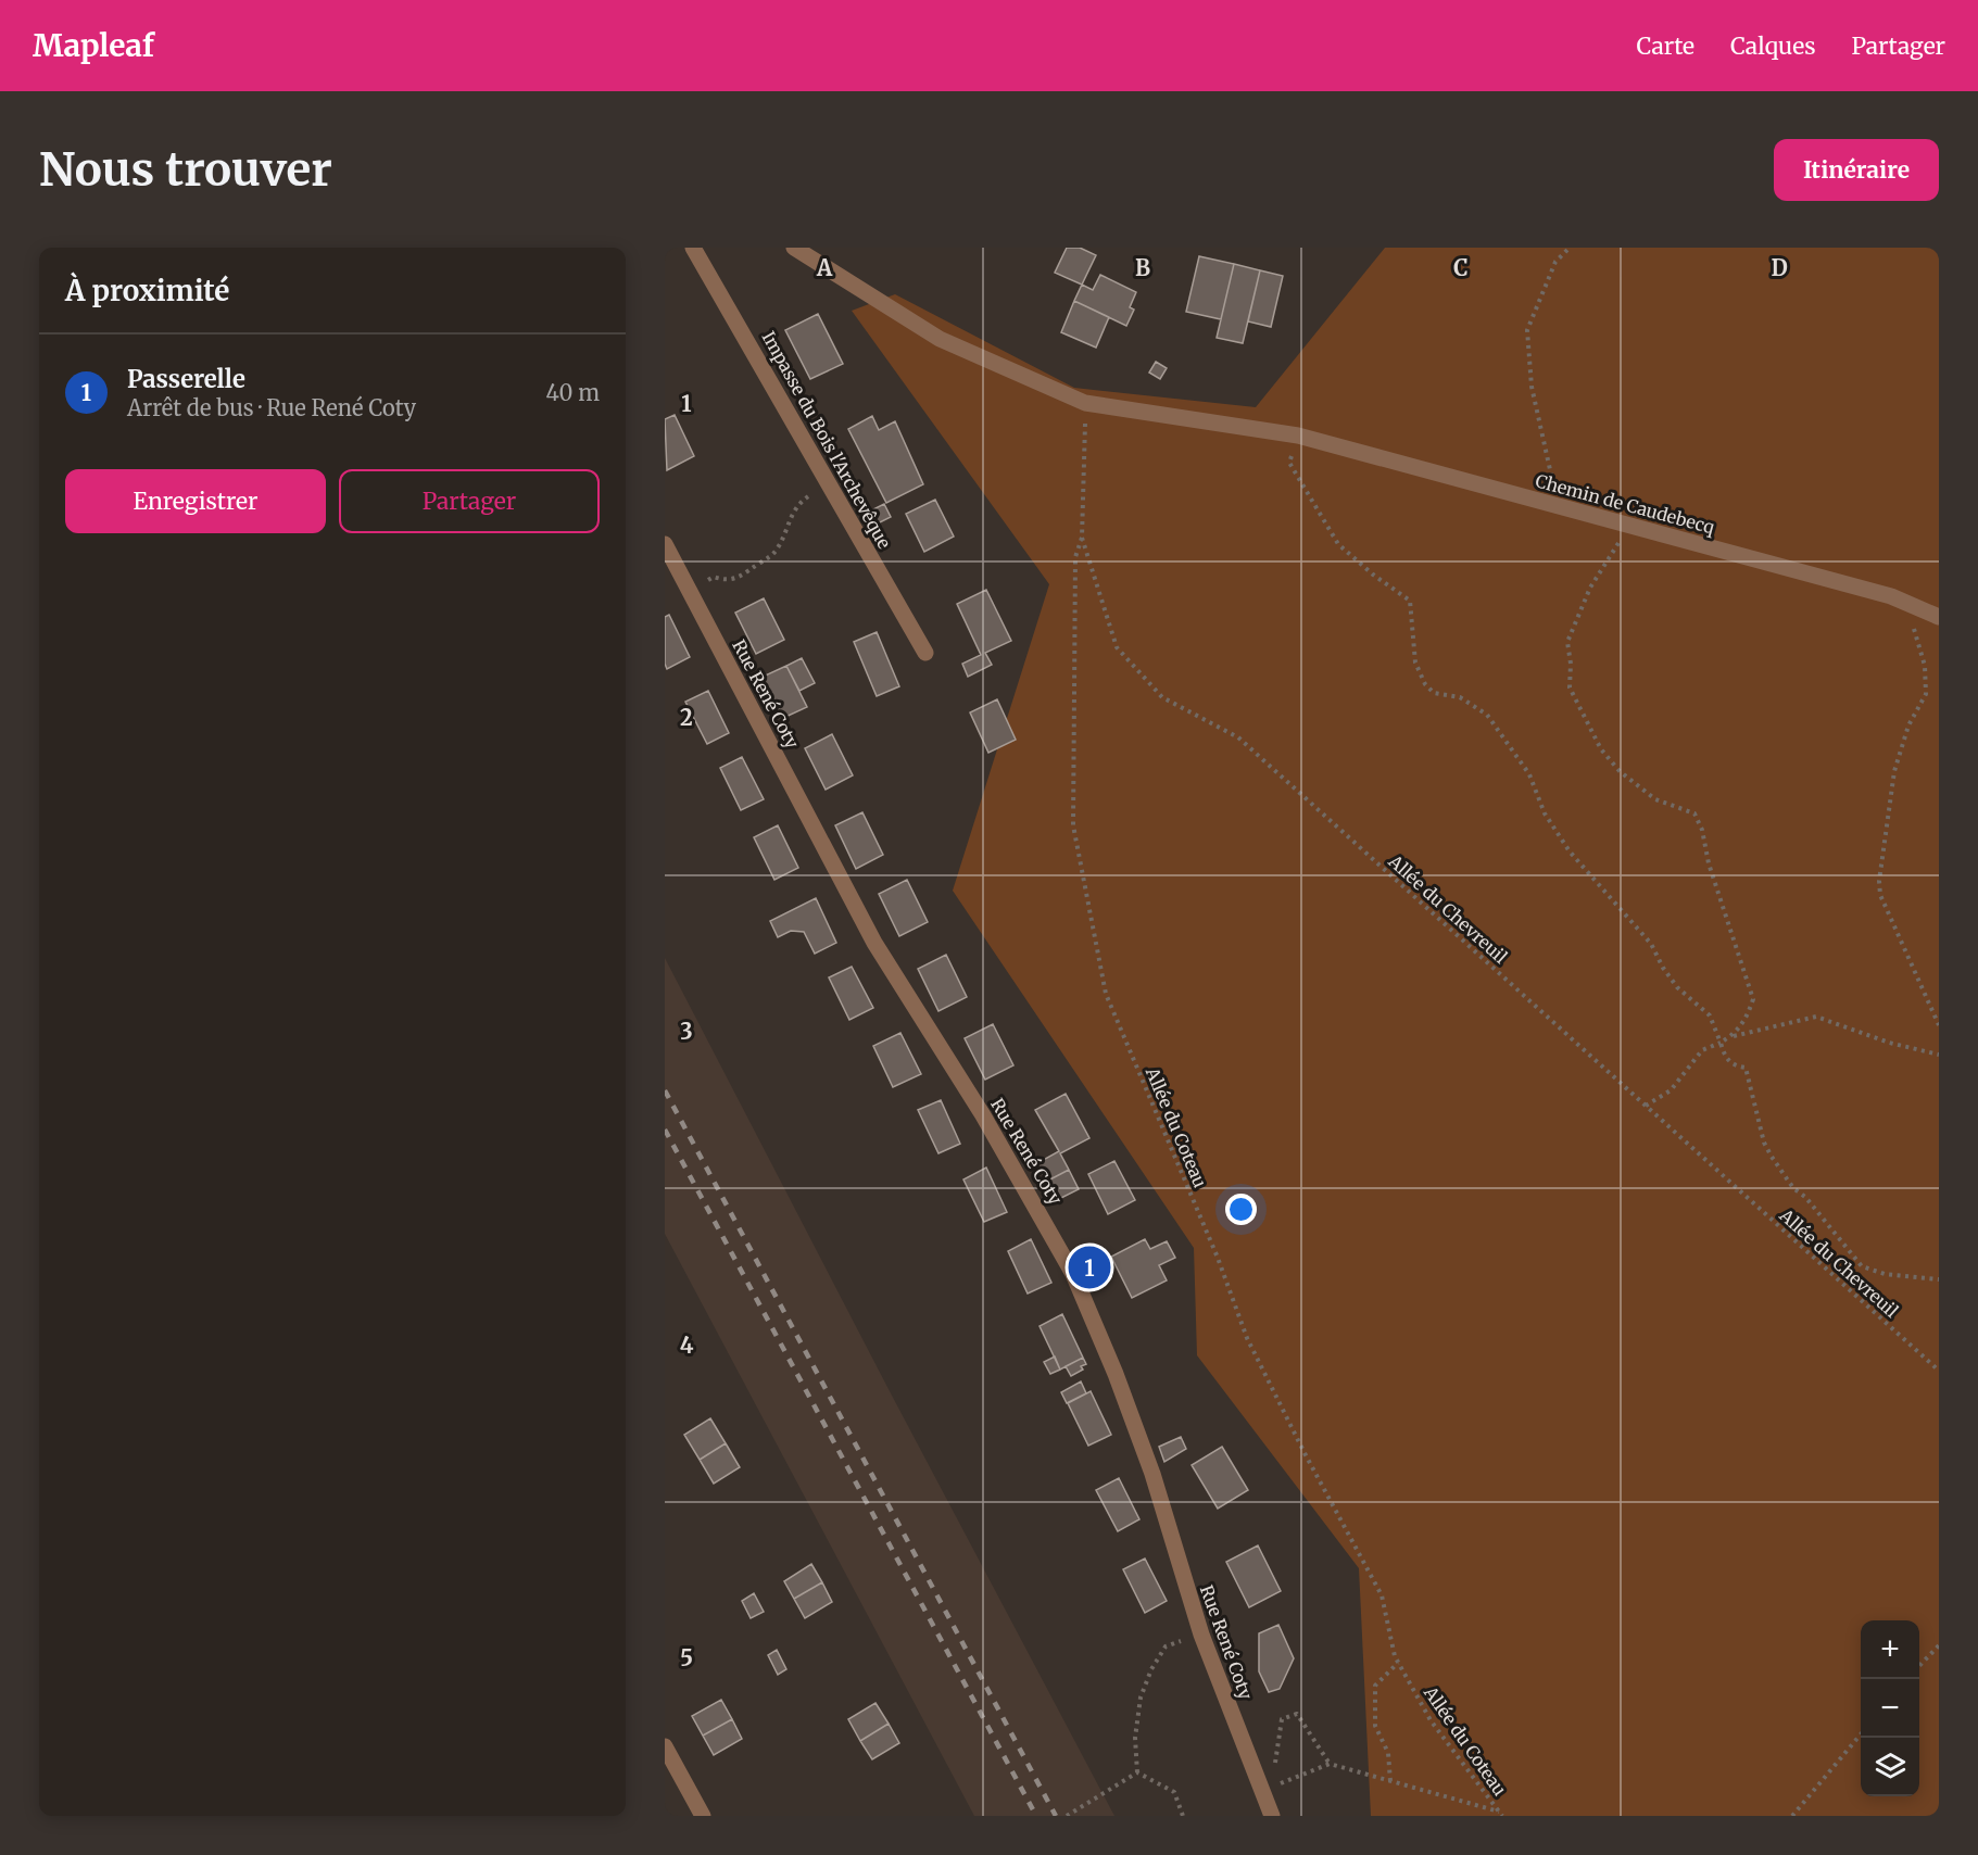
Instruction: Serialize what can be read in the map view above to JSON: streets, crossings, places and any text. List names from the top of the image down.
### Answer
{
  "streets": {
    "street": ["Impasse du Bois l'Archevêque", "Chemin de Caudebecq", "Rue René Coty"],
    "path": ["Allée du Chevreuil", "Allée du Coteau"]
  },
  "crossings": [
    ["Chemin de Caudebecq", "Allée du Chevreuil"],
    ["Allée du Chevreuil", "Allée du Coteau"]
  ],
  "page": {
    "header": "Mapleaf",
    "nav": ["Carte", "Calques", "Partager"],
    "buttons": [
      "Itinéraire",
      ["Enregistrer", "Partager"]
    ],
    "title": "Nous trouver",
    "heading": "À proximité",
    "list": [
      {
        "mark": "1",
        "name": "Passerelle",
        "note": "Arrêt de bus · Rue René Coty",
        "value": "40 m"
      }
    ],
    "pins": "1",
    "map_buttons": ["+", "−"]
  },
  "grid": {
    "columns": [
      "A",
      "B",
      "C",
      "D"
    ],
    "rows": [
      "1",
      "2",
      "3",
      "4",
      "5"
    ]
  }
}
